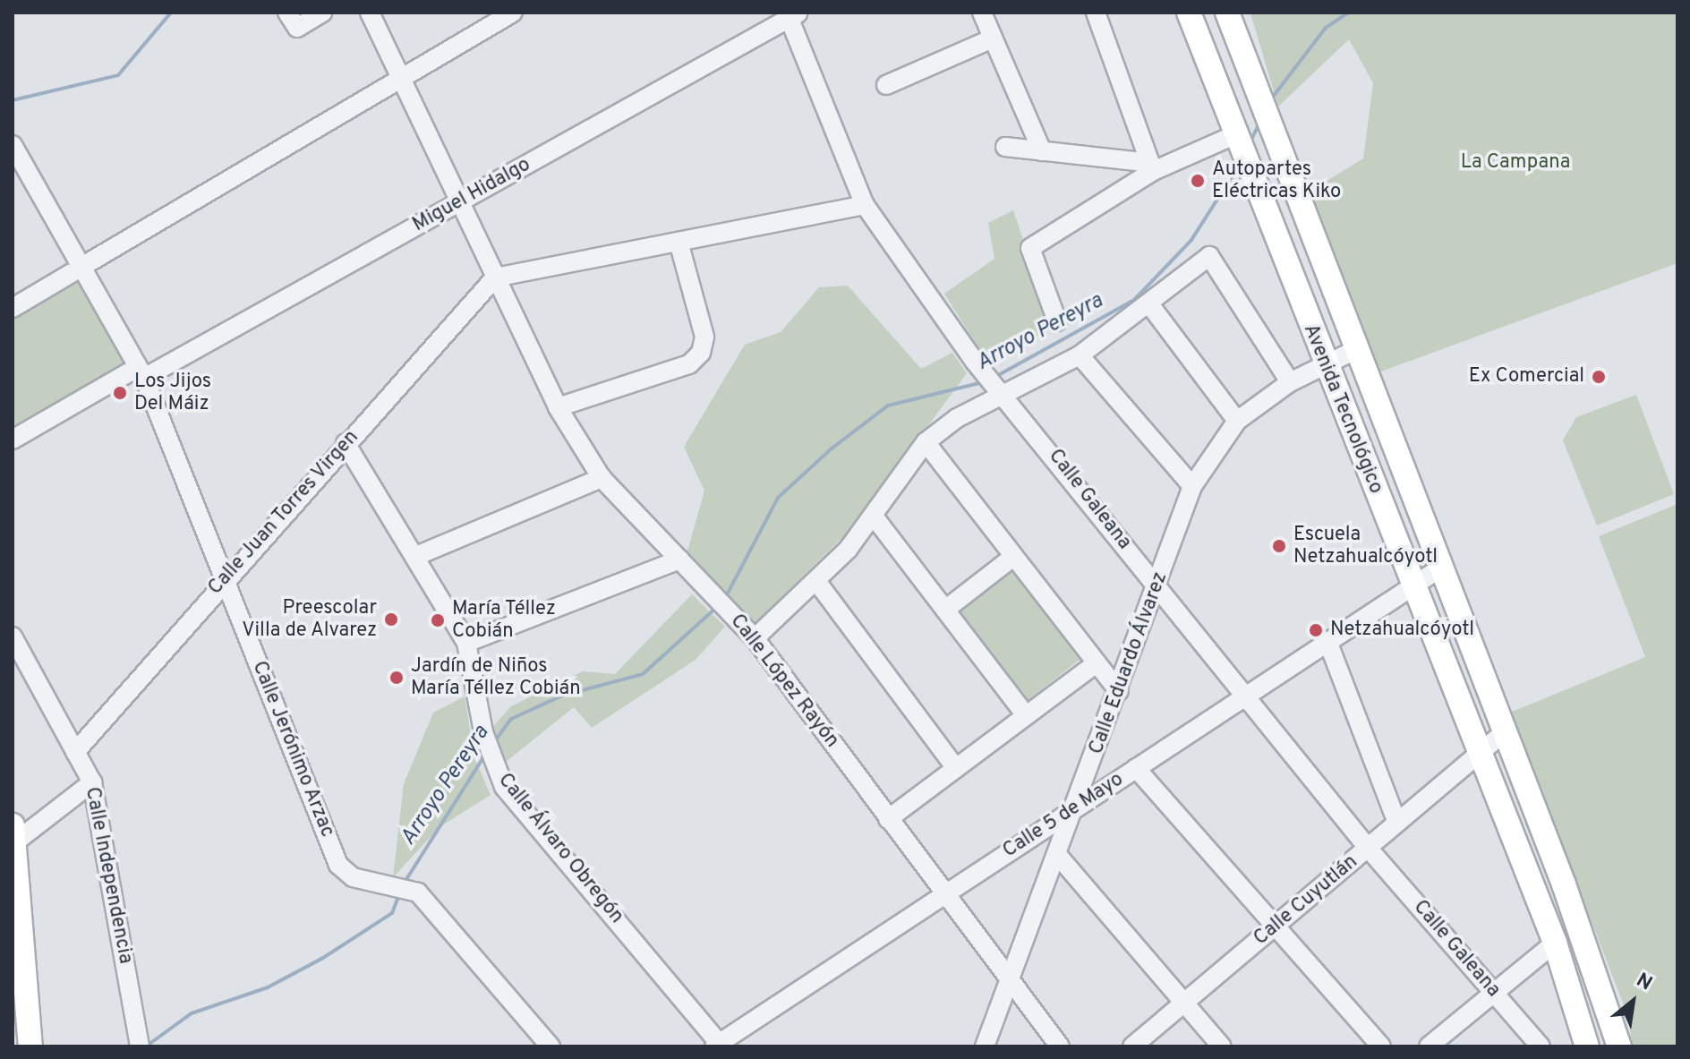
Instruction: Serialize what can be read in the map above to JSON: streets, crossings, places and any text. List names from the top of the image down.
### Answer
{
  "streets": {
    "main road": ["Avenida Tecnológico"],
    "street": [
      "Miguel Hidalgo",
      "Calle Galeana",
      "Calle Juan Torres Virgen",
      "Calle Eduardo Álvarez",
      "Calle López Rayón",
      "Calle Jerónimo Arzac",
      "Calle 5 de Mayo",
      "Calle Álvaro Obregón",
      "Calle Independencia",
      "Calle Cuyutlán"
    ]
  },
  "crossings": [
    ["Miguel Hidalgo", "Calle Galeana"],
    ["Miguel Hidalgo", "Calle López Rayón"],
    ["Miguel Hidalgo", "Calle Jerónimo Arzac"],
    ["Avenida Tecnológico", "Calle Eduardo Álvarez"],
    ["Avenida Tecnológico", "Calle 5 de Mayo"],
    ["Avenida Tecnológico", "Calle Cuyutlán"],
    ["Calle Galeana", "Calle Eduardo Álvarez"],
    ["Calle Galeana", "Calle 5 de Mayo"],
    ["Calle Galeana", "Calle Cuyutlán"],
    ["Calle Juan Torres Virgen", "Calle López Rayón"],
    ["Calle Juan Torres Virgen", "Calle Jerónimo Arzac"],
    ["Calle Juan Torres Virgen", "Calle Álvaro Obregón"],
    ["Calle Juan Torres Virgen", "Calle Independencia"],
    ["Calle Eduardo Álvarez", "Calle López Rayón"],
    ["Calle Eduardo Álvarez", "Calle 5 de Mayo"],
    ["Calle López Rayón", "Calle 5 de Mayo"],
    ["Calle 5 de Mayo", "Calle Álvaro Obregón"]
  ],
  "water": ["Arroyo Pereyra"],
  "parks": ["La Campana"],
  "places": [
    "Autopartes Eléctricas Kiko",
    "Ex Comercial",
    "Los Jijos Del Máiz",
    "Escuela Netzahualcóyotl",
    "Preescolar Villa de Alvarez",
    "María Téllez Cobián",
    "Netzahualcóyotl",
    "Jardín de Niños María Téllez Cobián"
  ],
  "north": "top right"
}
